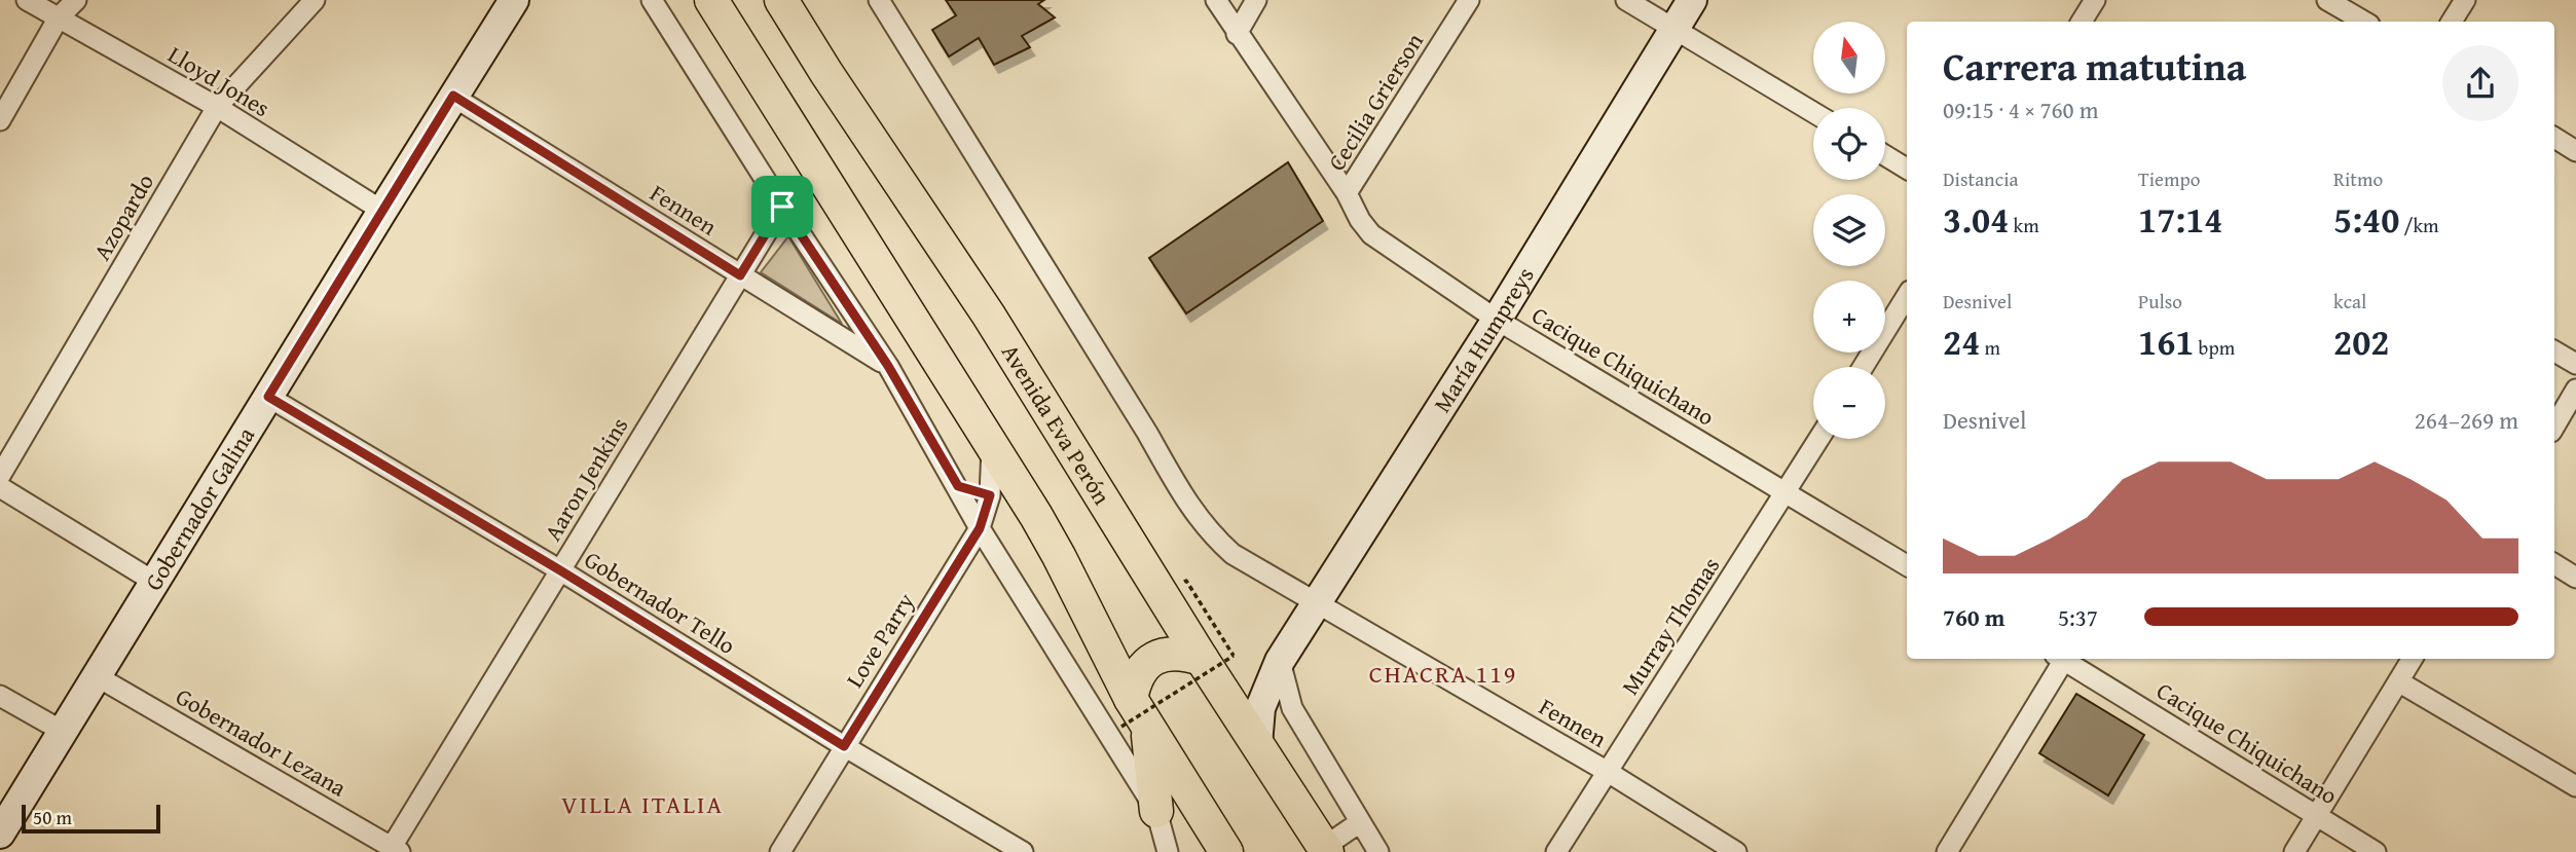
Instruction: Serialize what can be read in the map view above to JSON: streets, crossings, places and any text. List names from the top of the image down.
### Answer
{
  "streets": {
    "main road": ["Avenida Eva Perón"],
    "street": [
      "Lloyd Jones",
      "Cecilia Grierson",
      "Fennen",
      "Azopardo",
      "María Humpreys",
      "Cacique Chiquichano",
      "Aaron Jenkins",
      "Gobernador Galina",
      "Gobernador Tello",
      "Murray Thomas",
      "Love Parry",
      "Gobernador Lezana"
    ]
  },
  "crossings": [
    ["Lloyd Jones", "Azopardo"],
    ["Lloyd Jones", "Gobernador Galina"],
    ["Cecilia Grierson", "Cacique Chiquichano"],
    ["Fennen", "María Humpreys"],
    ["Fennen", "Aaron Jenkins"],
    ["Fennen", "Gobernador Galina"],
    ["Fennen", "Murray Thomas"],
    ["María Humpreys", "Cacique Chiquichano"],
    ["María Humpreys", "Avenida Eva Perón"],
    ["Cacique Chiquichano", "Murray Thomas"],
    ["Aaron Jenkins", "Gobernador Tello"],
    ["Aaron Jenkins", "Gobernador Lezana"],
    ["Gobernador Galina", "Gobernador Tello"],
    ["Gobernador Galina", "Gobernador Lezana"],
    ["Gobernador Tello", "Love Parry"]
  ],
  "districts": ["CHACRA 119", "VILLA ITALIA"],
  "scale_bar": "50 m",
  "north": "top",
  "page": {
    "map_buttons": ["+", "−"],
    "heading": ["Carrera matutina", "09:15 · 4 × 760 m"],
    "stats": [
      ["Distancia", "3.04 km"],
      ["Tiempo", "17:14"],
      ["Ritmo", "5:40 /km"],
      ["Desnivel", "24 m"],
      ["Pulso", "161 bpm"],
      ["kcal", "202"]
    ],
    "chart": ["Desnivel", "264–269 m"],
    "list": [
      {
        "name": "760 m",
        "note": "5:37"
      }
    ],
    "scale": "50 m"
  }
}
